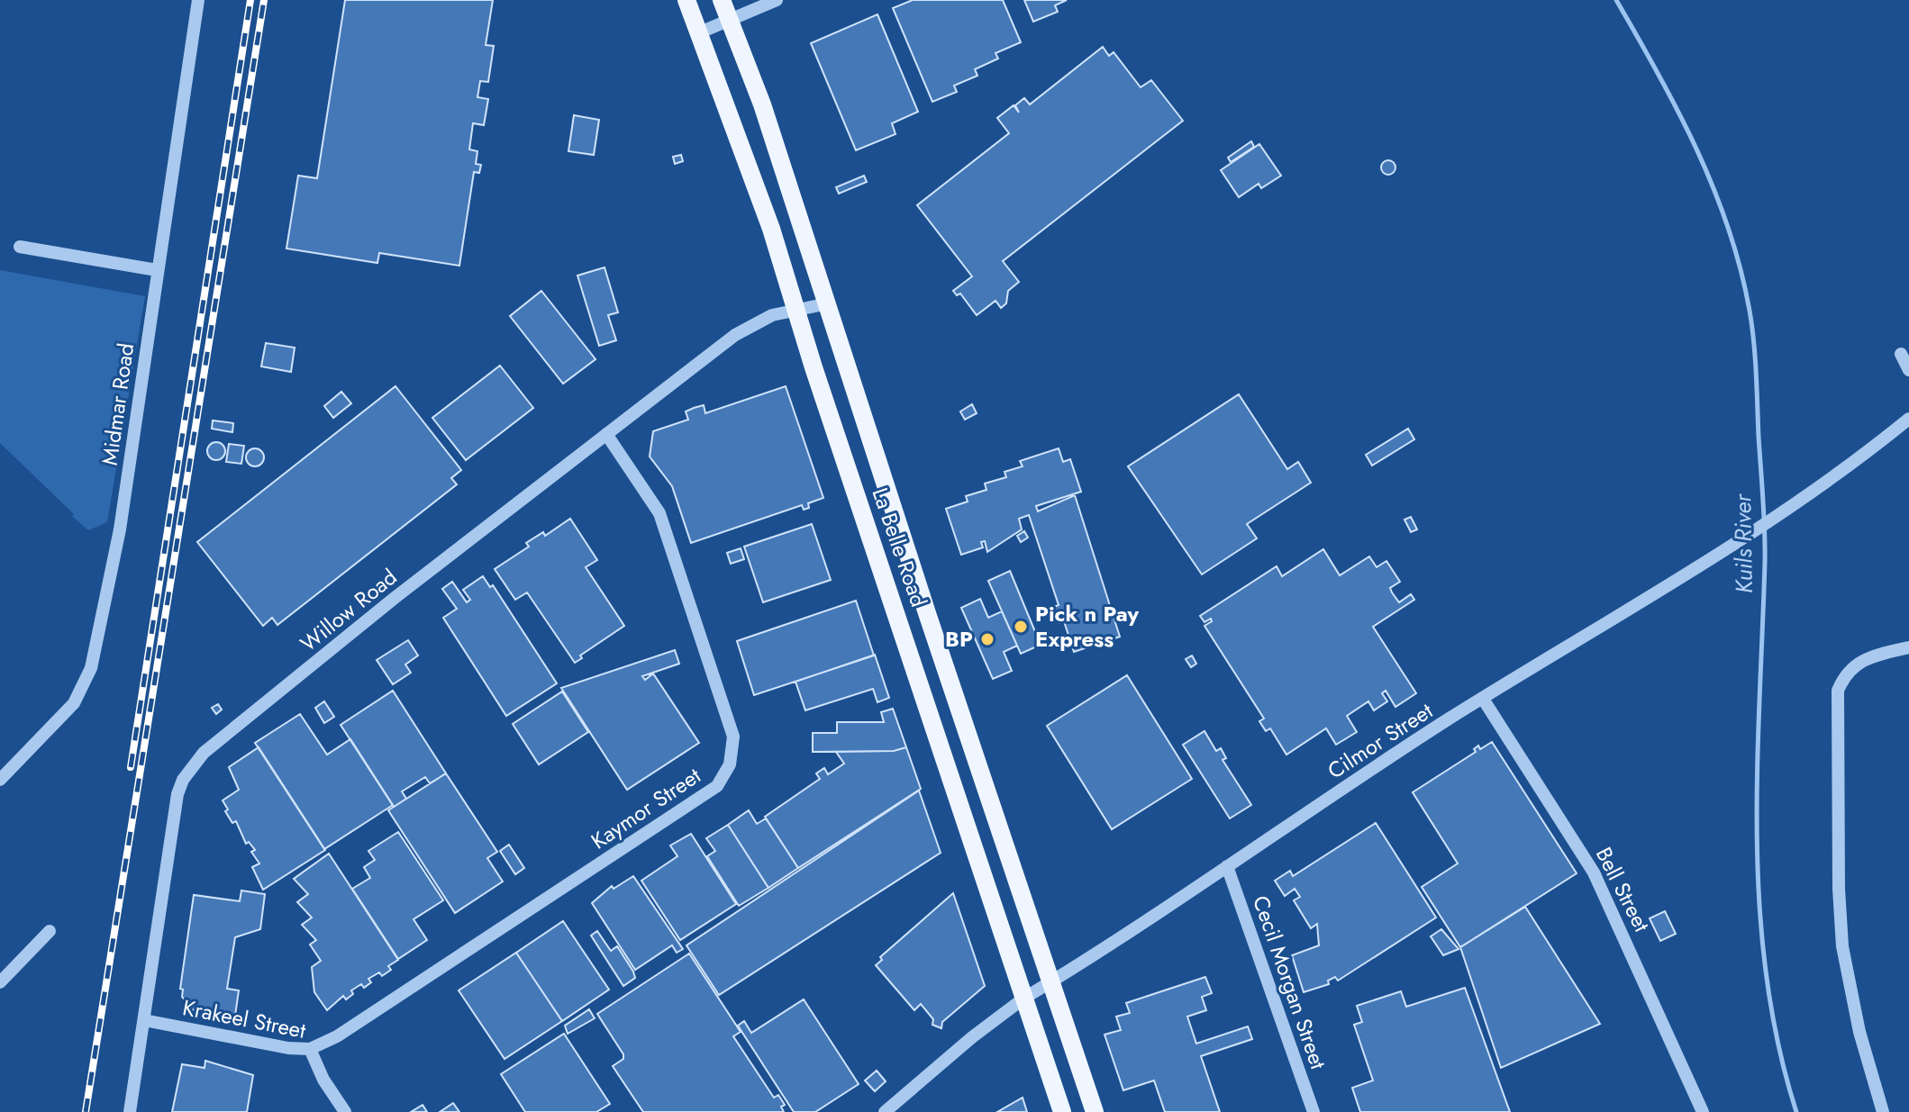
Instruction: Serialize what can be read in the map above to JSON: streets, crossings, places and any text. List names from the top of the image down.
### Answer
{
  "streets": {
    "main road": ["La Belle Road"],
    "street": [
      "Midmar Road",
      "Willow Road",
      "Cilmor Street",
      "Kaymor Street",
      "Bell Street",
      "Cecil Morgan Street",
      "Krakeel Street"
    ]
  },
  "crossings": [
    ["La Belle Road", "Willow Road"],
    ["La Belle Road", "Cilmor Street"],
    ["Willow Road", "Kaymor Street"],
    ["Willow Road", "Krakeel Street"],
    ["Cilmor Street", "Bell Street"],
    ["Cilmor Street", "Cecil Morgan Street"],
    ["Kaymor Street", "Krakeel Street"]
  ],
  "water": ["Kuils River"],
  "places": ["Pick n Pay Express", "BP"]
}
